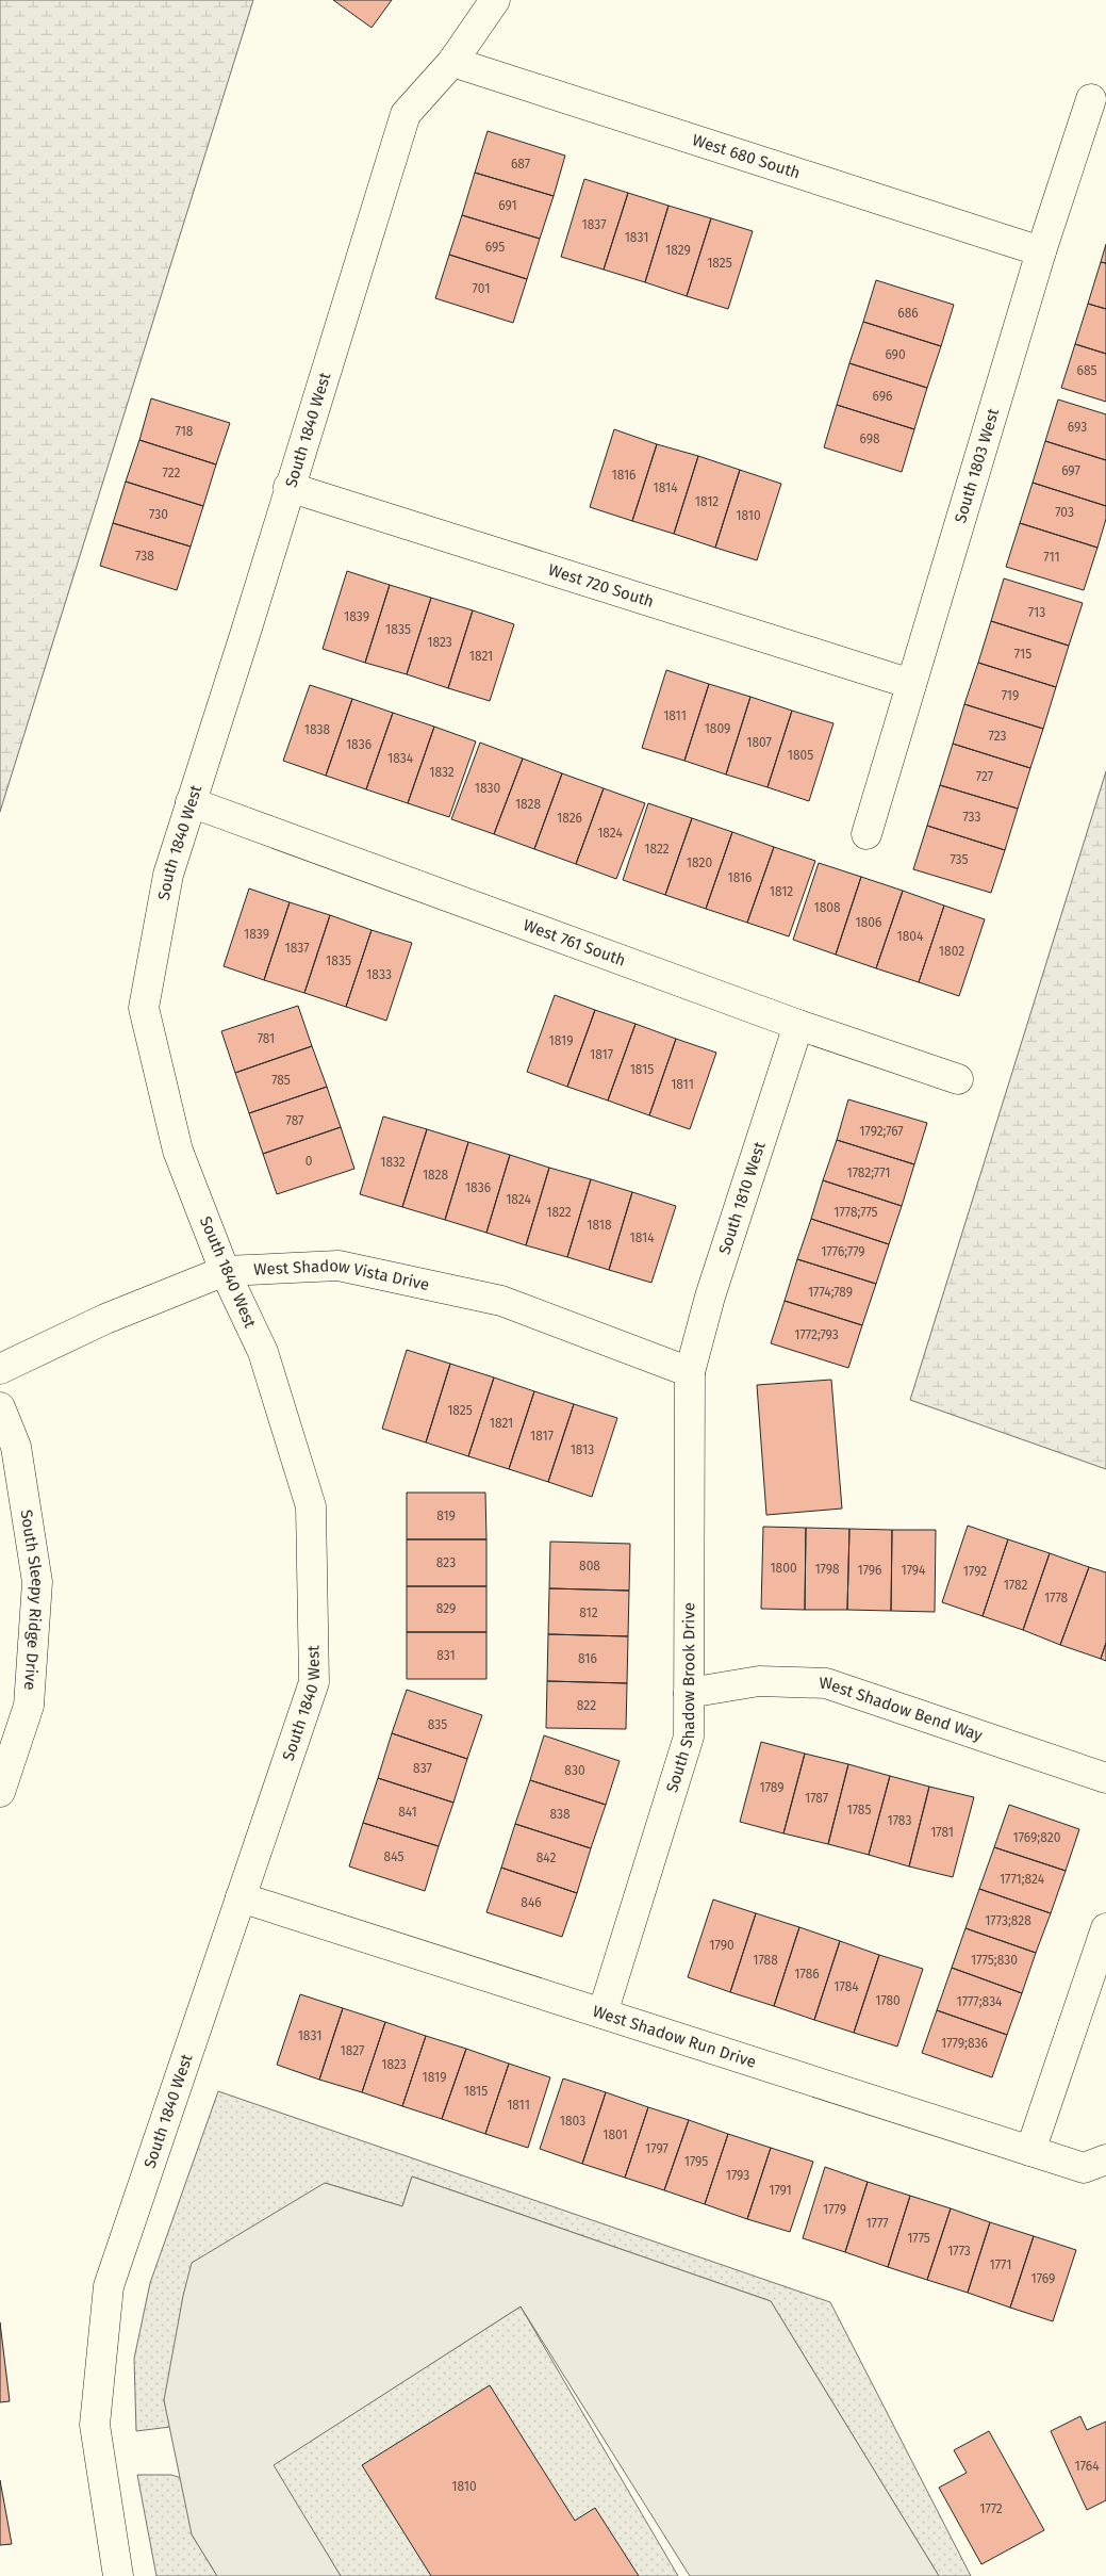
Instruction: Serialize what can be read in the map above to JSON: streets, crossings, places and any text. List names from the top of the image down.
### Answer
{
  "streets": {
    "street": [
      "West 680 South",
      "South 1840 West",
      "South 1803 West",
      "West 720 South",
      "West 761 South",
      "South 1810 West",
      "West Shadow Vista Drive",
      "South Sleepy Ridge Drive",
      "South Shadow Brook Drive",
      "West Shadow Bend Way",
      "West Shadow Run Drive"
    ]
  },
  "crossings": [
    ["West 680 South", "South 1840 West"],
    ["West 680 South", "South 1803 West"],
    ["South 1840 West", "West 720 South"],
    ["South 1840 West", "West 761 South"],
    ["South 1840 West", "West Shadow Vista Drive"],
    ["South 1840 West", "West Shadow Run Drive"],
    ["South 1803 West", "West 720 South"],
    ["West 761 South", "South 1810 West"],
    ["South 1810 West", "West Shadow Vista Drive"],
    ["South 1810 West", "South Shadow Brook Drive"],
    ["West Shadow Vista Drive", "South Shadow Brook Drive"],
    ["South Shadow Brook Drive", "West Shadow Bend Way"],
    ["South Shadow Brook Drive", "West Shadow Run Drive"]
  ],
  "house_numbers": [
    "687",
    "691",
    "1837",
    "1831",
    "695",
    "1829",
    "1825",
    "701",
    "686",
    "690",
    "685",
    "696",
    "693",
    "718",
    "698",
    "697",
    "722",
    "1816",
    "1814",
    "1812",
    "703",
    "730",
    "1810",
    "738",
    "711",
    "713",
    "1839",
    "1835",
    "1823",
    "715",
    "1821",
    "719",
    "1811",
    "1809",
    "1838",
    "723",
    "1807",
    "1836",
    "1805",
    "1834",
    "1832",
    "727",
    "1830",
    "1828",
    "733",
    "1826",
    "1824",
    "1822",
    "735",
    "1820",
    "1816",
    "1812",
    "1808",
    "1806",
    "1839",
    "1804",
    "1837",
    "1802",
    "1835",
    "1833",
    "781",
    "1819",
    "1817",
    "1815",
    "785",
    "1811",
    "787",
    "1792;767",
    "0",
    "1832",
    "1782;771",
    "1828",
    "1836",
    "1824",
    "1822",
    "1778;775",
    "1818",
    "1814",
    "1776;779",
    "1774;789",
    "1772;793",
    "1825",
    "1821",
    "1817",
    "1813",
    "819",
    "823",
    "808",
    "1800",
    "1798",
    "1796",
    "1794",
    "1792",
    "1782",
    "1778",
    "829",
    "812",
    "831",
    "816",
    "822",
    "835",
    "837",
    "830",
    "1789",
    "1787",
    "1785",
    "841",
    "838",
    "1783",
    "1781",
    "1769;820",
    "845",
    "842",
    "1771;824",
    "846",
    "1773;828",
    "1790",
    "1788",
    "1775;830",
    "1786",
    "1784",
    "1780",
    "1777;834",
    "1831",
    "1779;836",
    "1827",
    "1823",
    "1819",
    "1815",
    "1811",
    "1803",
    "1801",
    "1797",
    "1795",
    "1793",
    "1791",
    "1779",
    "1777",
    "1775",
    "1773",
    "1771",
    "1769",
    "1764",
    "1810",
    "1772"
  ]
}
